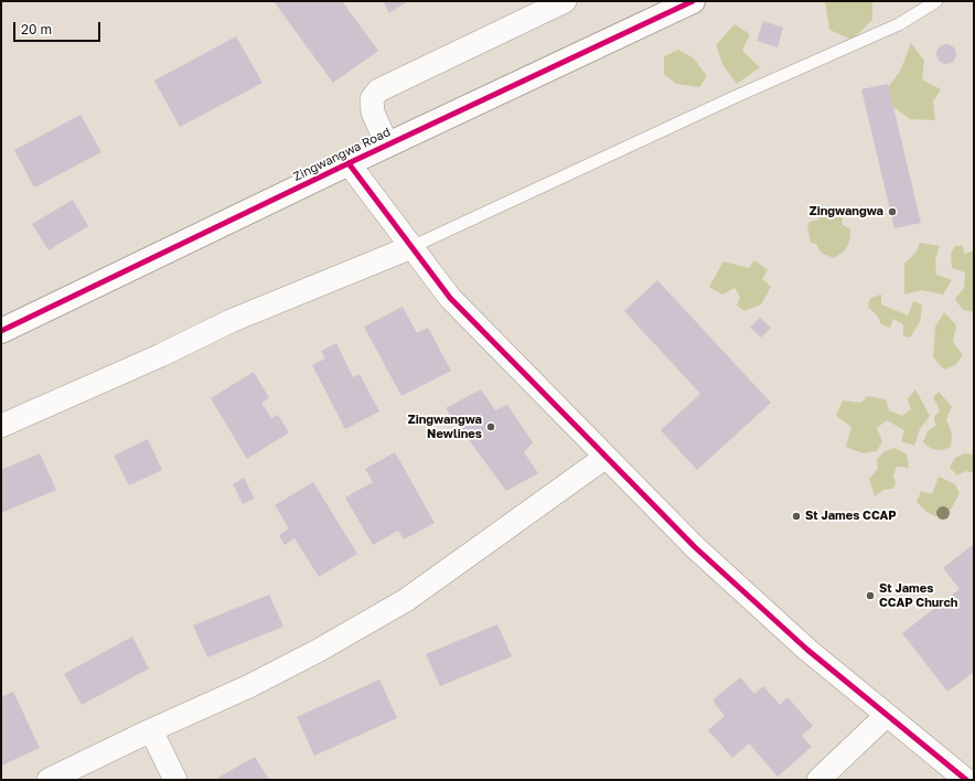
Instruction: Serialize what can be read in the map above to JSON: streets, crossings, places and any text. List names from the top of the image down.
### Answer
{
  "streets": {
    "street": ["Zingwangwa Road"]
  },
  "places": [
    "Zingwangwa",
    "Zingwangwa Newlines",
    "St James CCAP",
    "St James CCAP Church"
  ],
  "scale_bar": "20 m"
}
